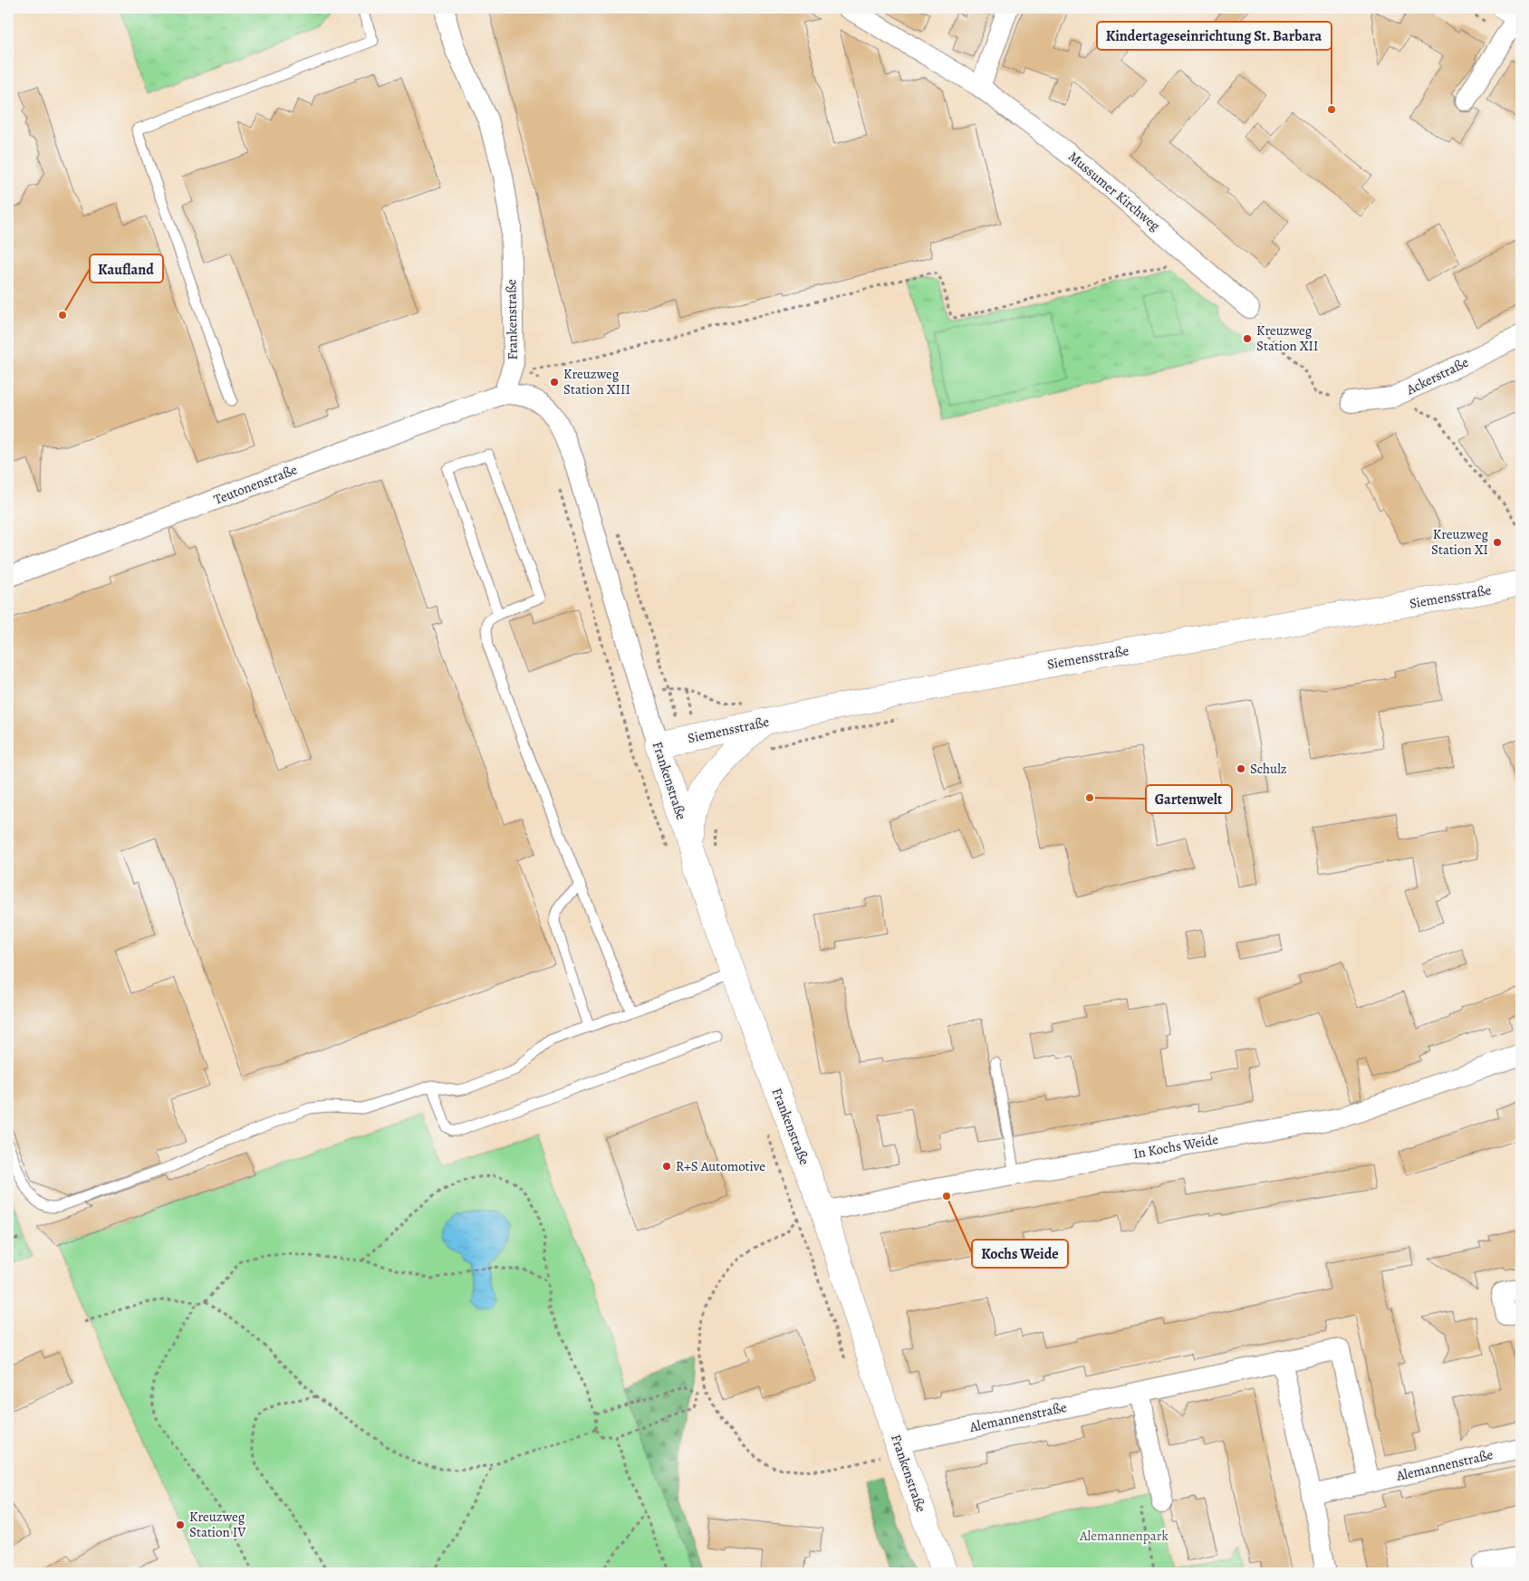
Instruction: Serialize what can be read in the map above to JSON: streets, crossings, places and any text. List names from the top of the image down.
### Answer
{
  "streets": {
    "street": [
      "Mussumer Kirchweg",
      "Frankenstraße",
      "Ackerstraße",
      "Teutonenstraße",
      "Siemensstraße",
      "In Kochs Weide",
      "Alemannenstraße"
    ]
  },
  "crossings": [
    ["Frankenstraße", "Teutonenstraße"],
    ["Frankenstraße", "Siemensstraße"],
    ["Frankenstraße", "In Kochs Weide"],
    ["Frankenstraße", "Alemannenstraße"]
  ],
  "parks": ["Alemannenpark"],
  "places": [
    "Kindertageseinrichtung St. Barbara",
    "Kaufland",
    "Kreuzweg Station XII",
    "Kreuzweg Station XIII",
    "Kreuzweg Station XI",
    "Schulz",
    "Gartenwelt",
    "R+S Automotive",
    "Kochs Weide",
    "Kreuzweg Station IV"
  ]
}
